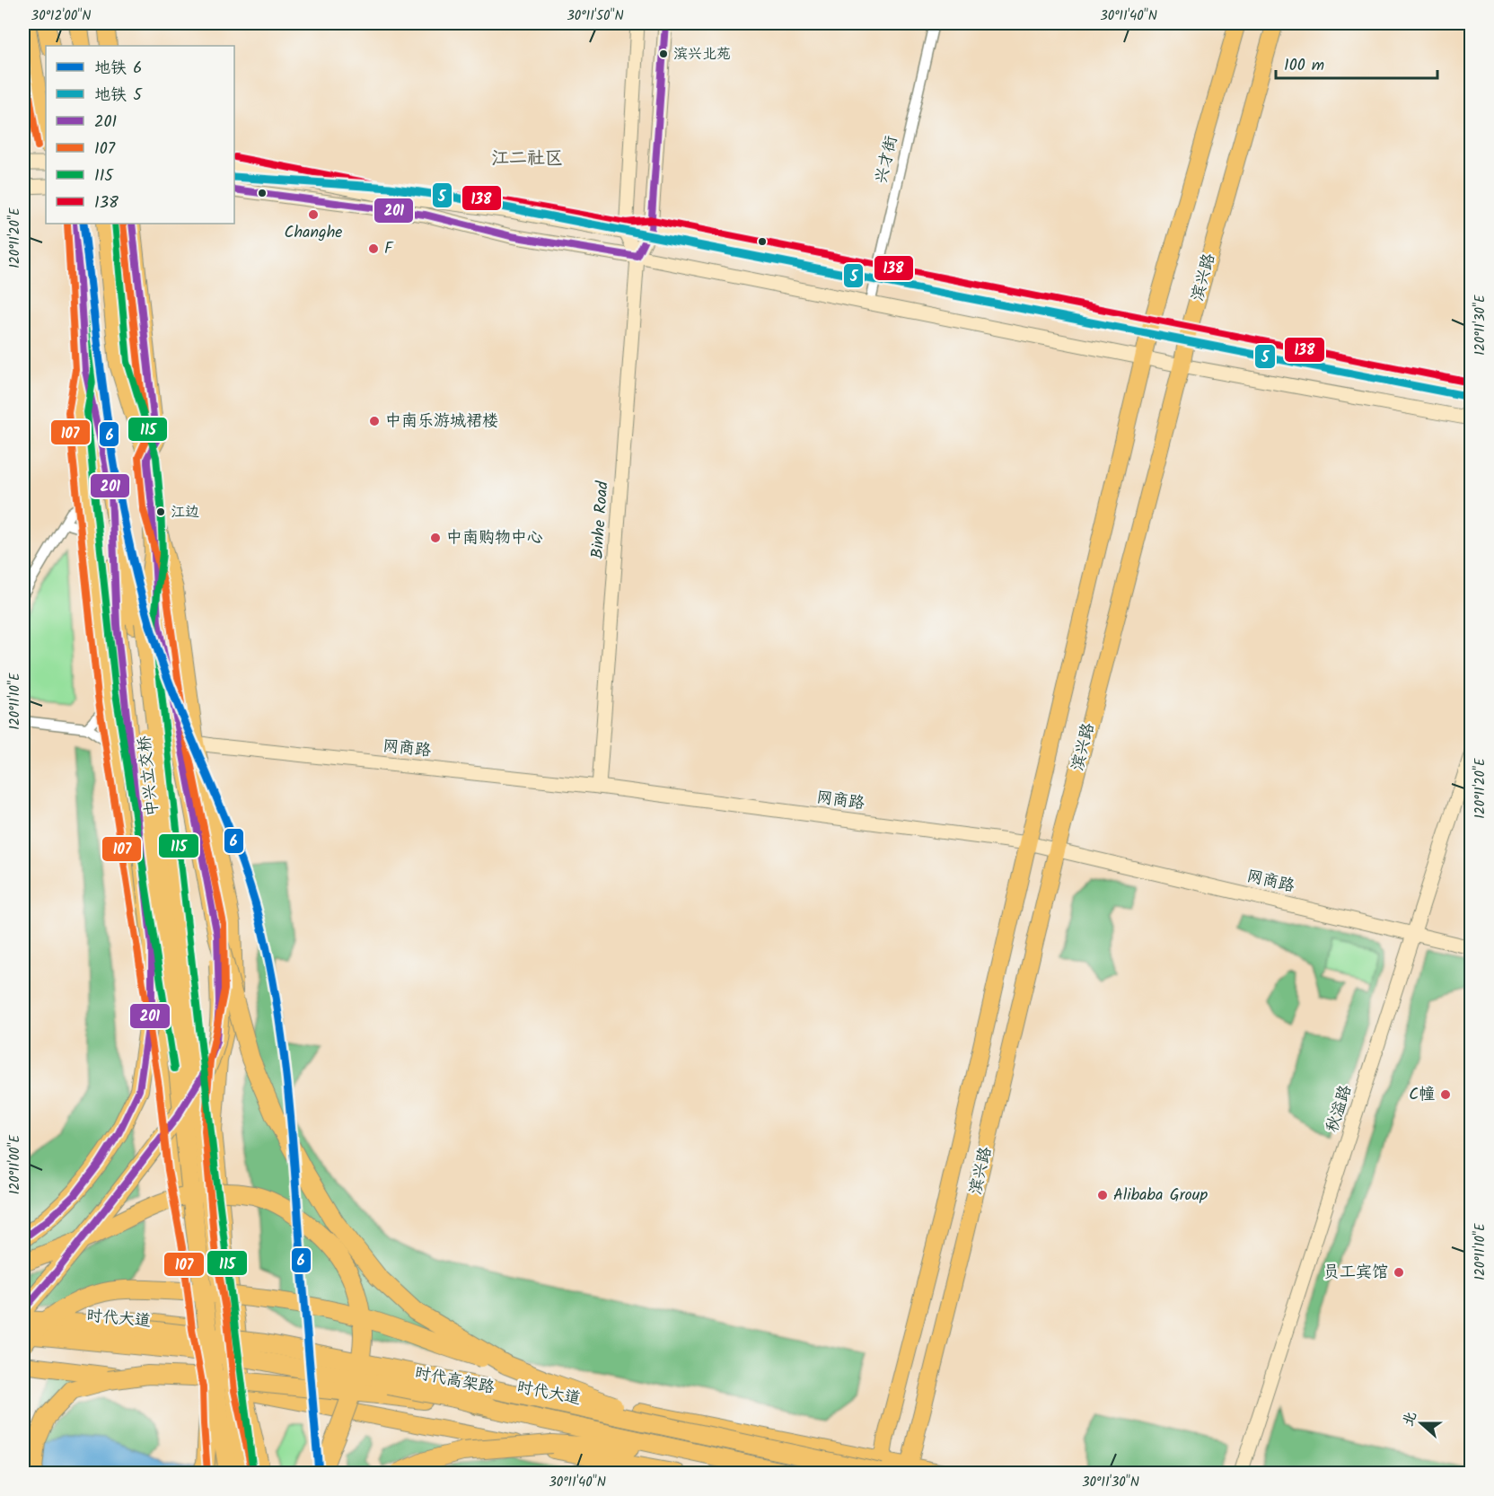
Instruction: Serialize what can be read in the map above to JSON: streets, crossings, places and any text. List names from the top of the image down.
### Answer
{
  "streets": {
    "highway": ["中兴立交桥", "时代高架路"],
    "main road": [
      "滨兴路",
      "Binhe Road",
      "网商路",
      "秋溢路",
      "时代大道"
    ],
    "street": ["兴才街"]
  },
  "crossings": [
    ["滨兴路", "网商路"],
    ["滨兴路", "时代大道"],
    ["滨兴路", "时代高架路"],
    ["Binhe Road", "网商路"],
    ["网商路", "秋溢路"],
    ["时代大道", "时代高架路"]
  ],
  "districts": ["江二社区"],
  "places": [
    "滨兴北苑",
    "Changhe",
    "F",
    "中南乐游城裙楼",
    "江边",
    "中南购物中心",
    "C幢",
    "Alibaba Group",
    "员工宾馆"
  ],
  "lines": [
    "transit line 201",
    "transit line 107",
    "transit line 138",
    "metro line 5",
    "metro line 6",
    "transit line 115"
  ],
  "legend": [
    "地铁 6",
    "地铁 5",
    "201",
    "107",
    "115",
    "138"
  ],
  "scale_bar": "100 m",
  "north": "left",
  "coordinates": [
    "30°12'00\"N",
    "30°11'50\"N",
    "30°11'40\"N",
    "120°11'20\"E",
    "120°11'30\"E",
    "120°11'10\"E",
    "120°11'00\"E",
    "30°11'30\"N"
  ]
}
